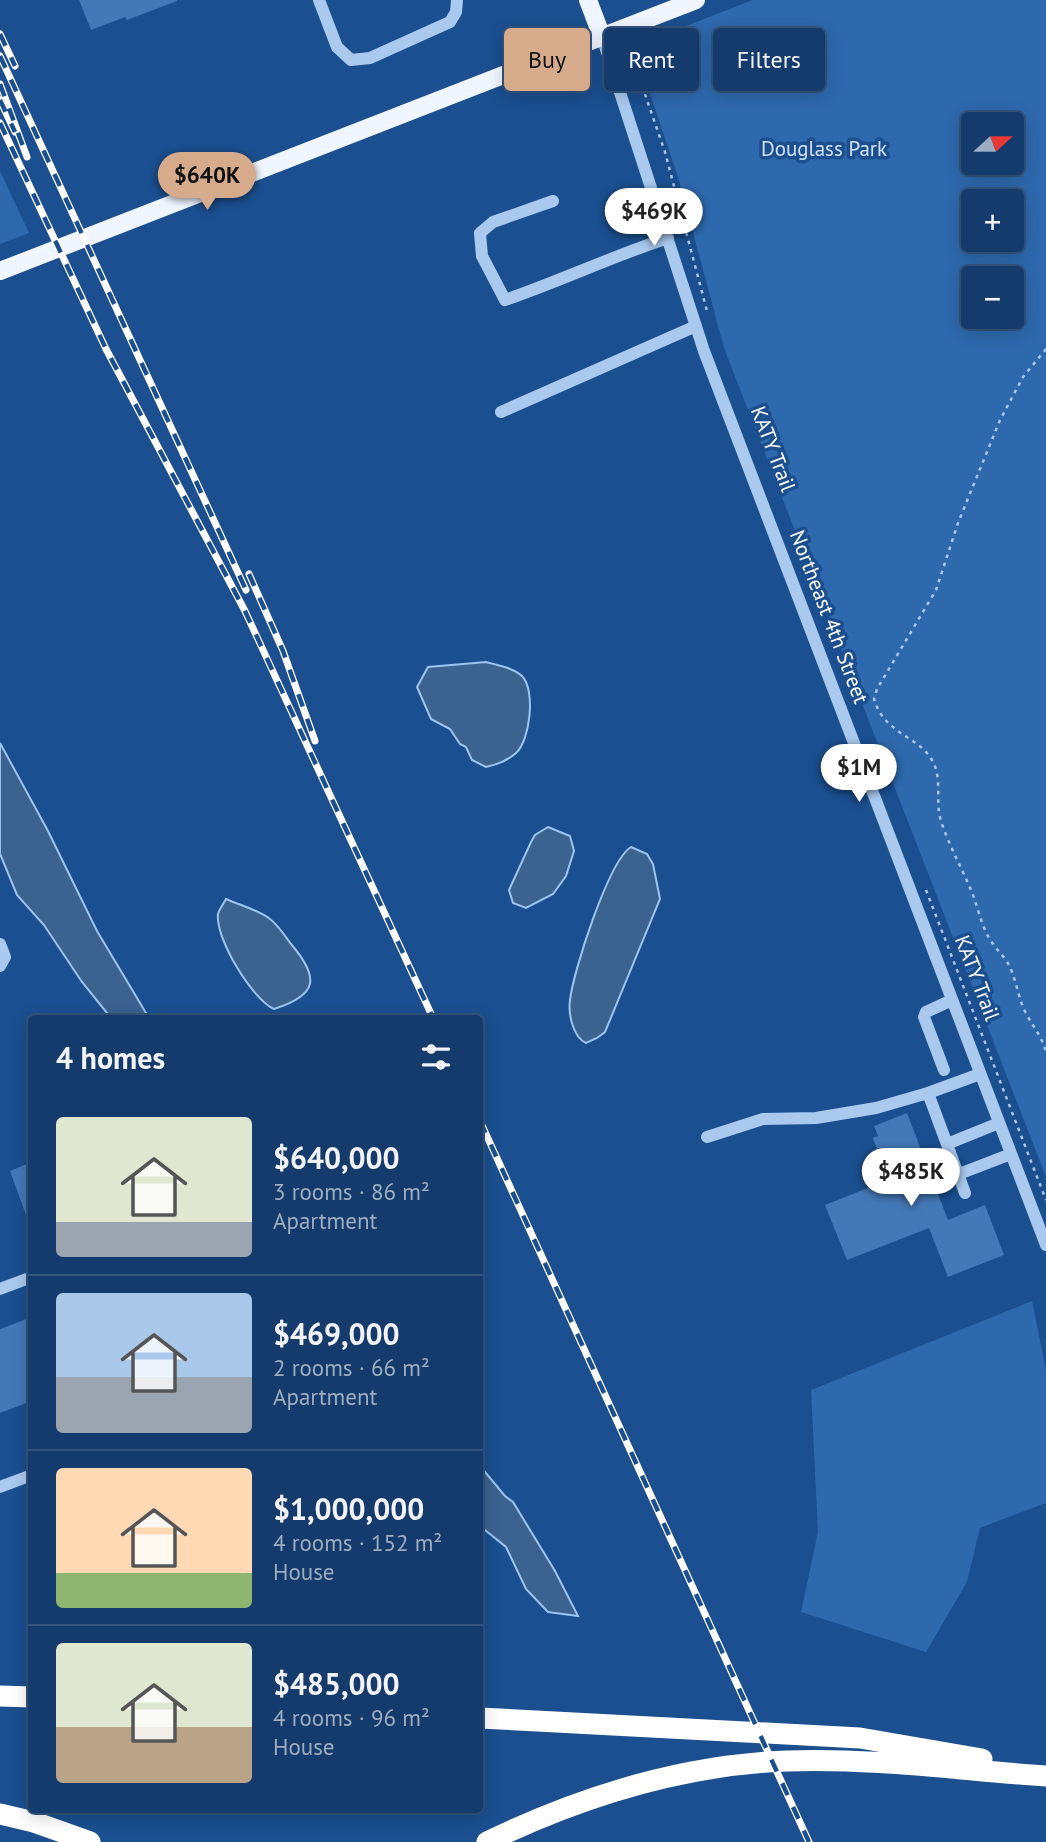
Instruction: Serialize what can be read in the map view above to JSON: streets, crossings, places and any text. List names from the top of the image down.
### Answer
{
  "streets": {
    "main road": ["Northeast 4th Street"],
    "path": ["KATY Trail"]
  },
  "parks": ["Douglass Park"],
  "north": "right",
  "page": {
    "chip": ["Buy", "Rent", "Filters"],
    "map_buttons": ["+", "−"],
    "price": [
      "$640K",
      "$469K",
      "$1M",
      "$485K"
    ],
    "heading": "4 homes",
    "list": [
      {
        "name": "$640,000",
        "note": "3 rooms · 86 m² · Apartment"
      },
      {
        "name": "$469,000",
        "note": "2 rooms · 66 m² · Apartment"
      },
      {
        "name": "$1,000,000",
        "note": "4 rooms · 152 m² · House"
      },
      {
        "name": "$485,000",
        "note": "4 rooms · 96 m² · House"
      }
    ]
  }
}
